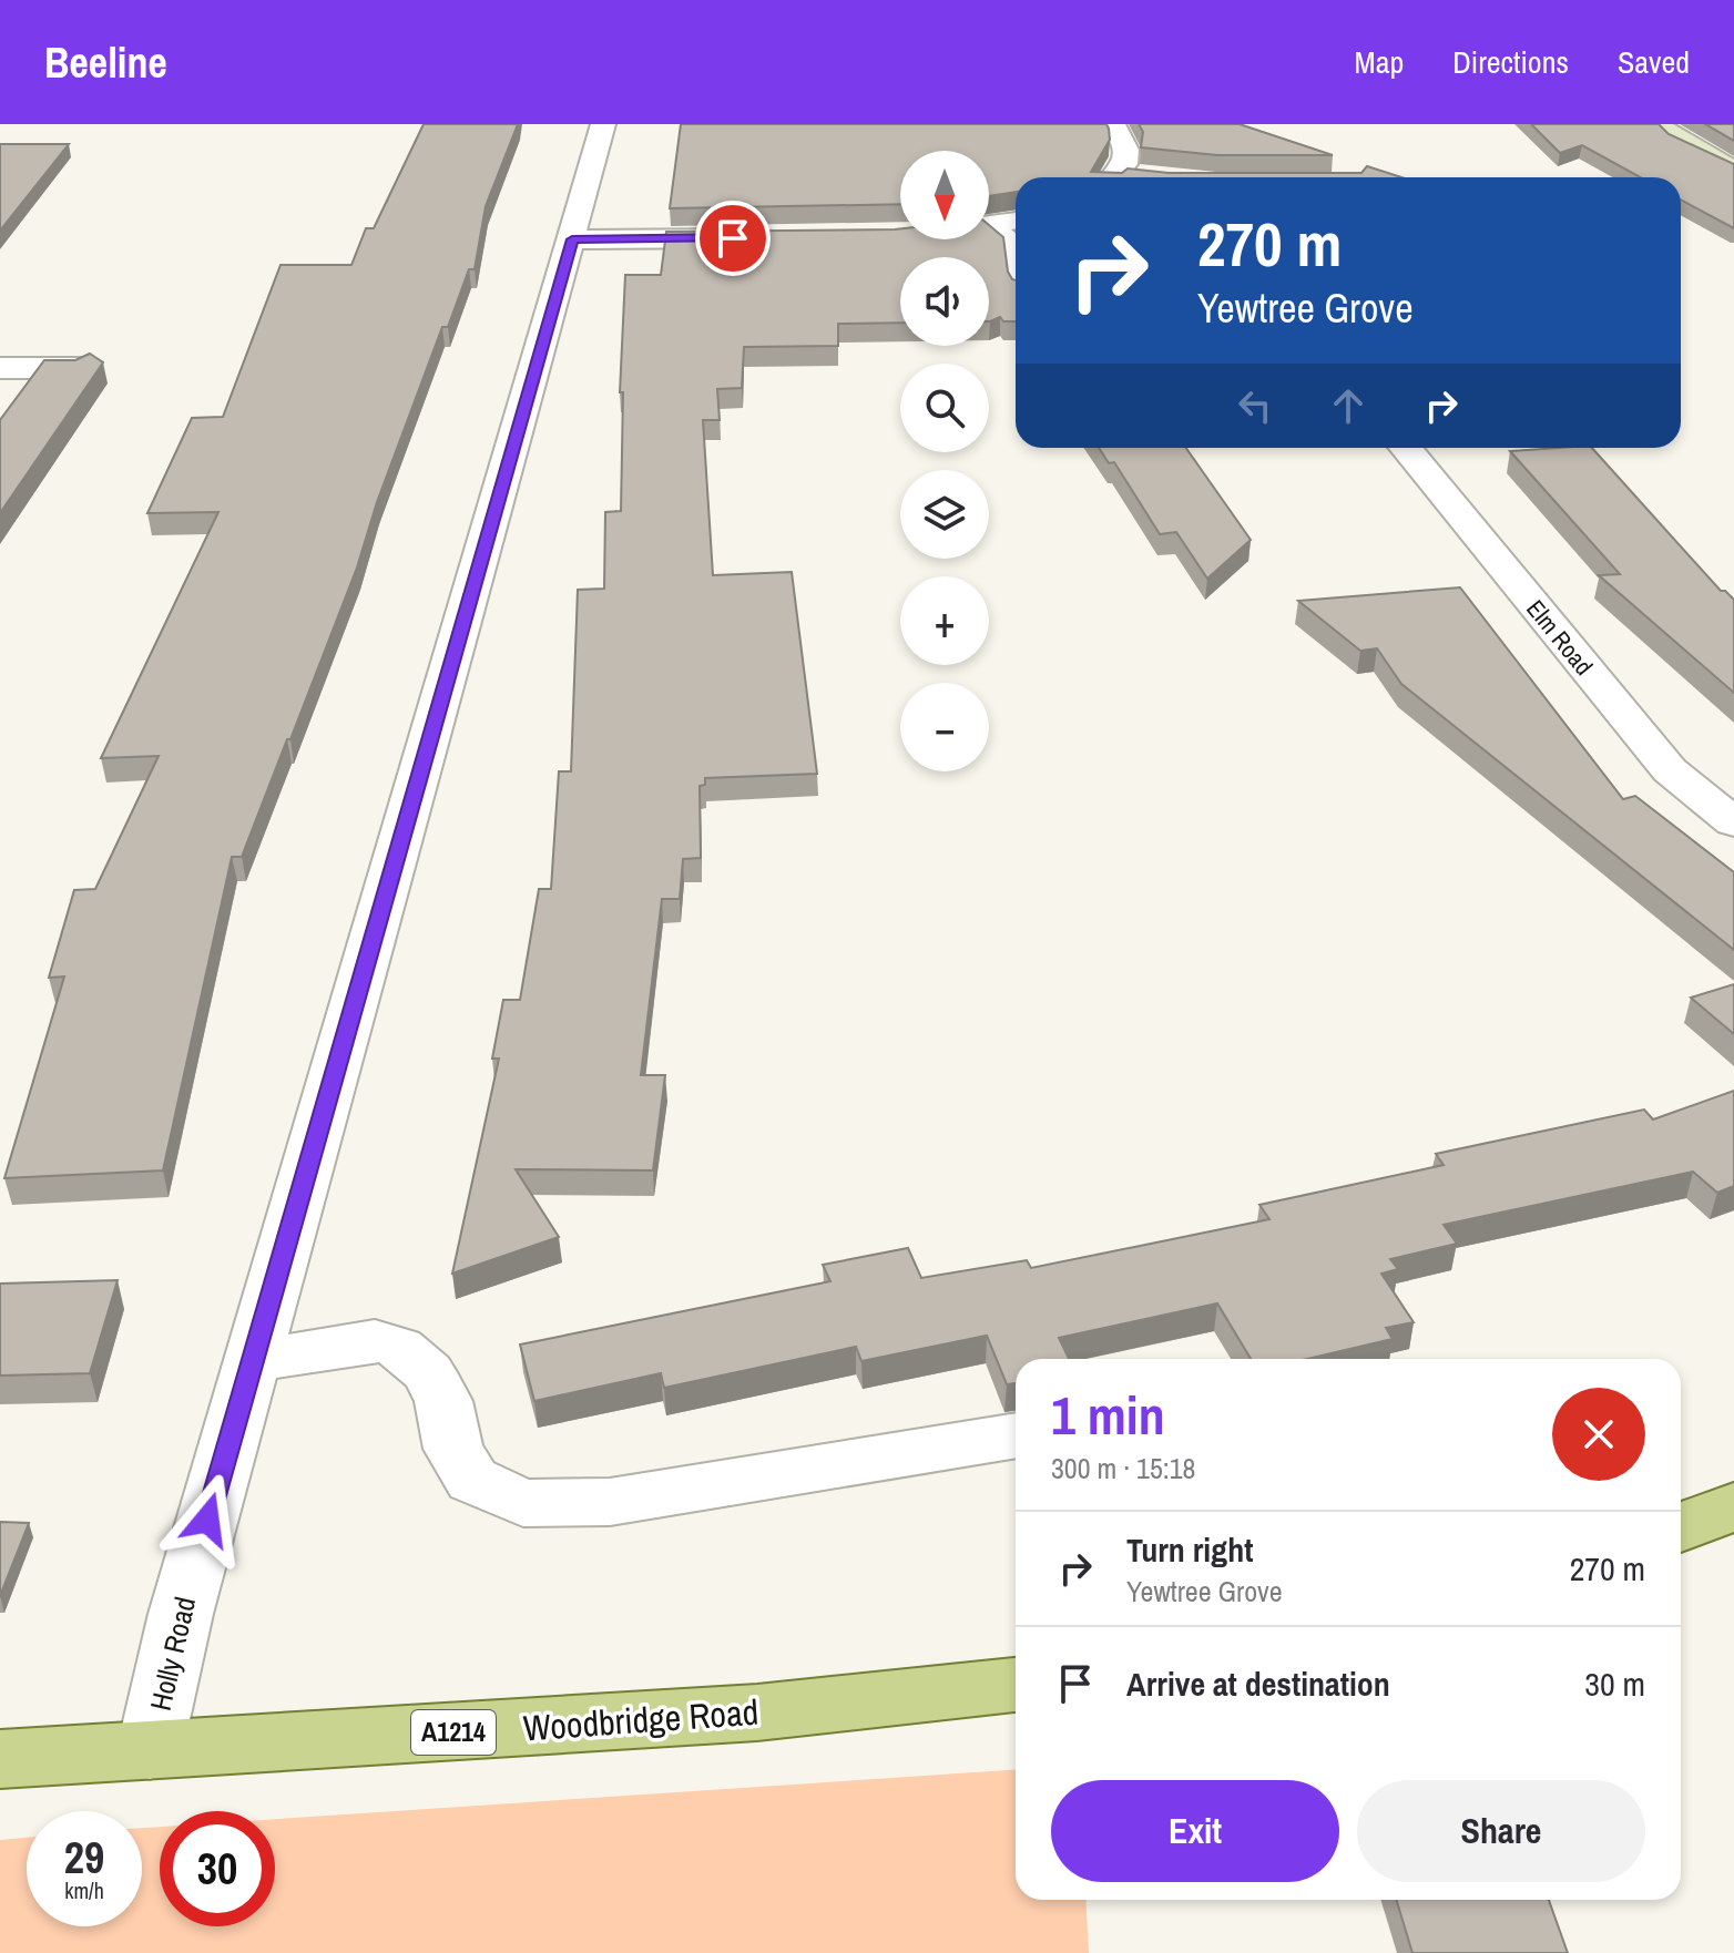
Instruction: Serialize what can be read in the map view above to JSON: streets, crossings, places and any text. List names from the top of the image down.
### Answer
{
  "streets": {
    "main road": ["Woodbridge Road", "A1214"],
    "street": ["Elm Road", "Holly Road"]
  },
  "crossings": [
    ["Holly Road", "Woodbridge Road"],
    ["Holly Road", "A1214"],
    ["Woodbridge Road", "A1214"]
  ],
  "north": "bottom",
  "page": {
    "header": "Beeline",
    "nav": ["Map", "Directions", "Saved"],
    "map_buttons": ["+", "−"],
    "turn": ["270 m", "Yewtree Grove"],
    "heading": ["1 min", "300 m · 15:18"],
    "list": [
      {
        "name": "Turn right",
        "note": "Yewtree Grove",
        "value": "270 m"
      },
      {
        "name": "Arrive at destination",
        "value": "30 m"
      }
    ],
    "buttons": ["Exit", "Share"],
    "speed": "29 km/h",
    "limit": "30"
  }
}
